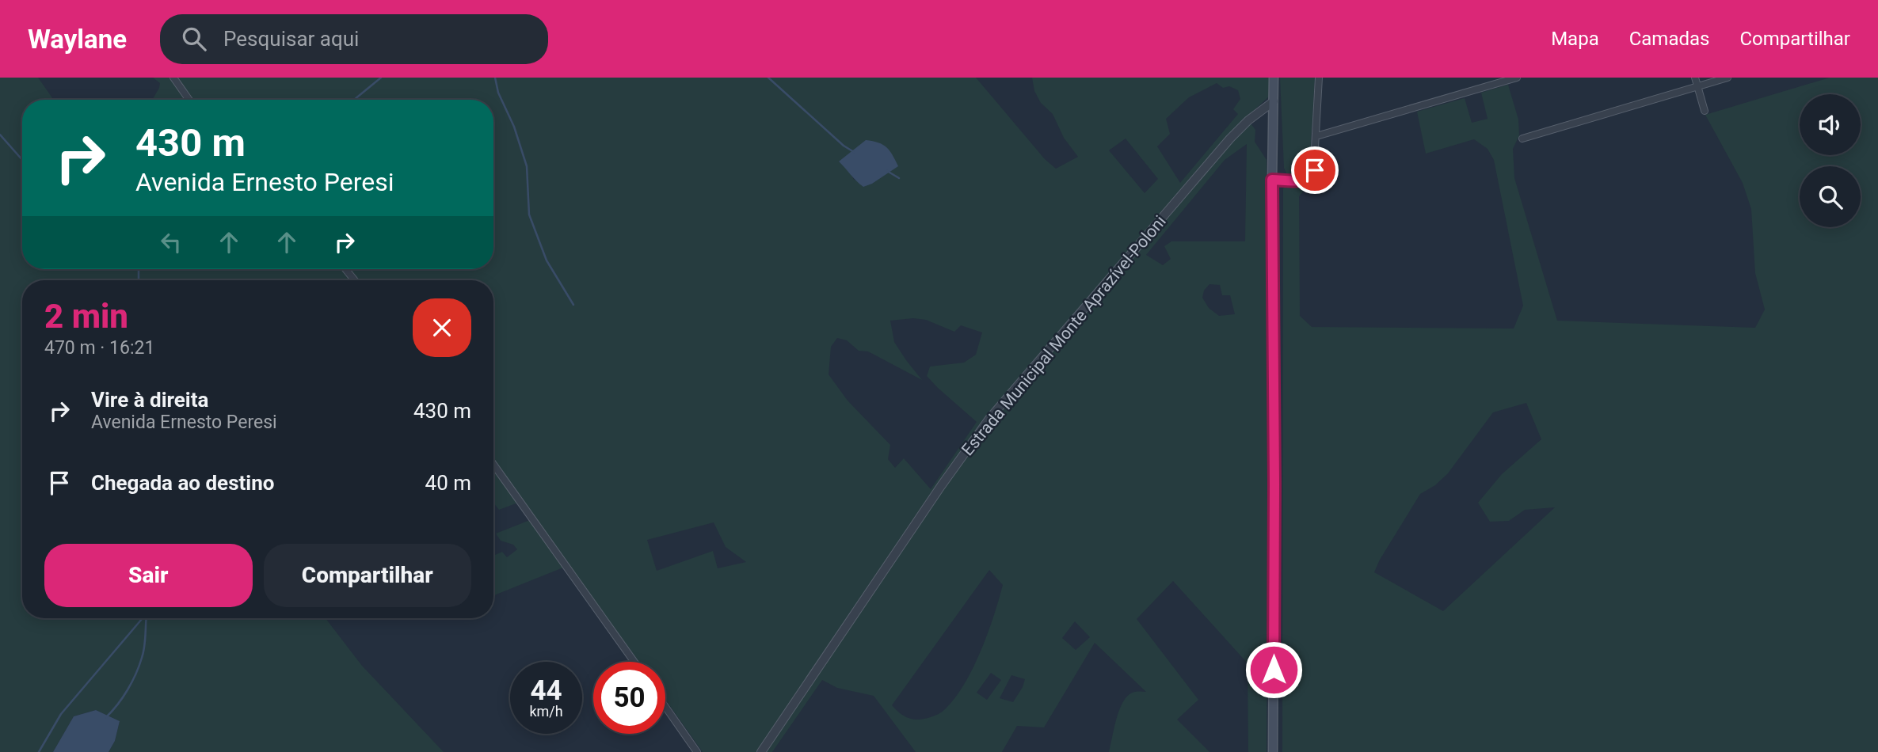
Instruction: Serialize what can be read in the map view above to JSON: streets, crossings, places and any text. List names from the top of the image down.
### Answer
{
  "streets": {
    "street": ["Estrada Municipal Monte Aprazível-Poloni"]
  },
  "page": {
    "header": "Waylane",
    "search": "Pesquisar aqui",
    "nav": ["Mapa", "Camadas", "Compartilhar"],
    "turn": ["430 m", "Avenida Ernesto Peresi"],
    "heading": ["2 min", "470 m · 16:21"],
    "list": [
      {
        "name": "Vire à direita",
        "note": "Avenida Ernesto Peresi",
        "value": "430 m"
      },
      {
        "name": "Chegada ao destino",
        "value": "40 m"
      }
    ],
    "buttons": ["Sair", "Compartilhar"],
    "speed": "44 km/h",
    "limit": "50"
  }
}
